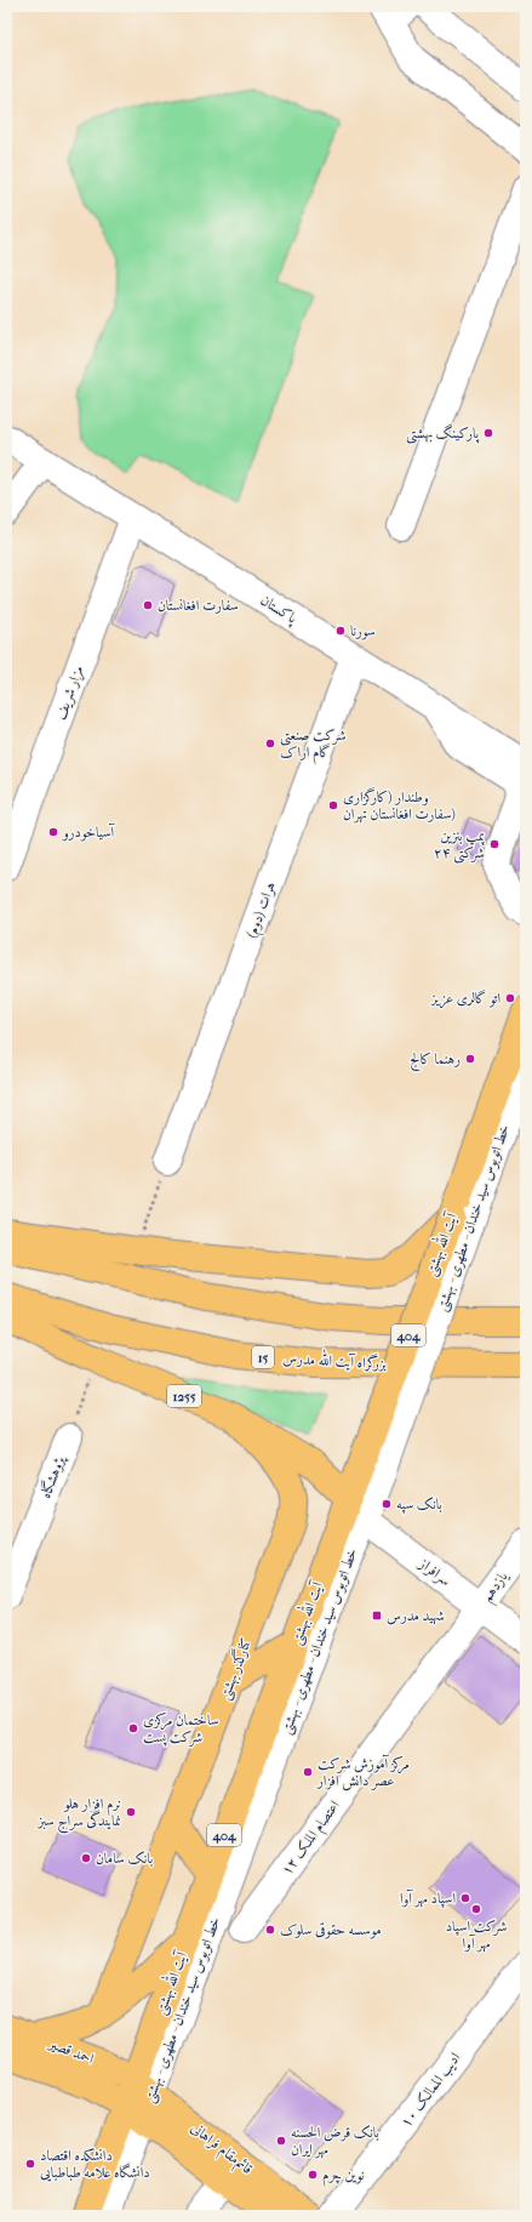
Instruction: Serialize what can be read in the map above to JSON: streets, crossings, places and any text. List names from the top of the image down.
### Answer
{
  "streets": {
    "main road": [
      "آیت الله بهشتی",
      "404",
      "15",
      "بزرگراه آیت الله مدرس",
      "1255",
      "کنارگذر بهشتی",
      "احمد قصیر",
      "قائم‌مقام فراهانی"
    ],
    "street": [
      "پاکستان",
      "مزار شریف",
      "هرات (دوم)",
      "خط اتوبوس سید خندان - مطهری - بهشتی",
      "پژوهشگاه",
      "سرافراز",
      "یازدهم",
      "اعتصام الملک ۱۲",
      "ادیب الممالک ۱۰"
    ]
  },
  "crossings": [
    ["پاکستان", "مزار شریف"],
    ["پاکستان", "هرات (دوم)"],
    ["خط اتوبوس سید خندان - مطهری - بهشتی", "آیت الله بهشتی"],
    ["خط اتوبوس سید خندان - مطهری - بهشتی", "سرافراز"],
    ["خط اتوبوس سید خندان - مطهری - بهشتی", "احمد قصیر"],
    ["خط اتوبوس سید خندان - مطهری - بهشتی", "قائم‌مقام فراهانی"],
    ["آیت الله بهشتی", "1255"],
    ["آیت الله بهشتی", "سرافراز"],
    ["آیت الله بهشتی", "احمد قصیر"],
    ["آیت الله بهشتی", "قائم‌مقام فراهانی"],
    ["1255", "سرافراز"],
    ["1255", "کنارگذر بهشتی"],
    ["سرافراز", "یازدهم"],
    ["سرافراز", "اعتصام الملک ۱۲"],
    ["یازدهم", "اعتصام الملک ۱۲"],
    ["احمد قصیر", "قائم‌مقام فراهانی"]
  ],
  "places": {
    "other": [
      "پارکینگ بهشتی",
      "سفارت افغانستان",
      "سورنا",
      "شرکت صنعتی گام اراک",
      "وطندار (کارگزاری سفارت افغانستان تهران)",
      "آسیاخودرو",
      "پمپ بنزین شرکتی ۲۴",
      "اتو گالری عزیز",
      "رهنما کالج",
      "بانک سپه",
      "ساختمان مرکزی شرکت پست",
      "مرکز آموزش شرکت عصر دانش افزار",
      "نرم افزار هلو نمایندگی سراج‌ سبز",
      "بانک سامان",
      "اسپاد مهر آوا",
      "شرکت اسپاد مهر آوا",
      "موسسه حقوقی سلوک",
      "بانک قرض الحسنه مهر ایران",
      "دانشکده اقتصاد دانشگاه علامه طباطبایی",
      "نوین چرم"
    ],
    "transit": ["شهید مدرس"]
  }
}
